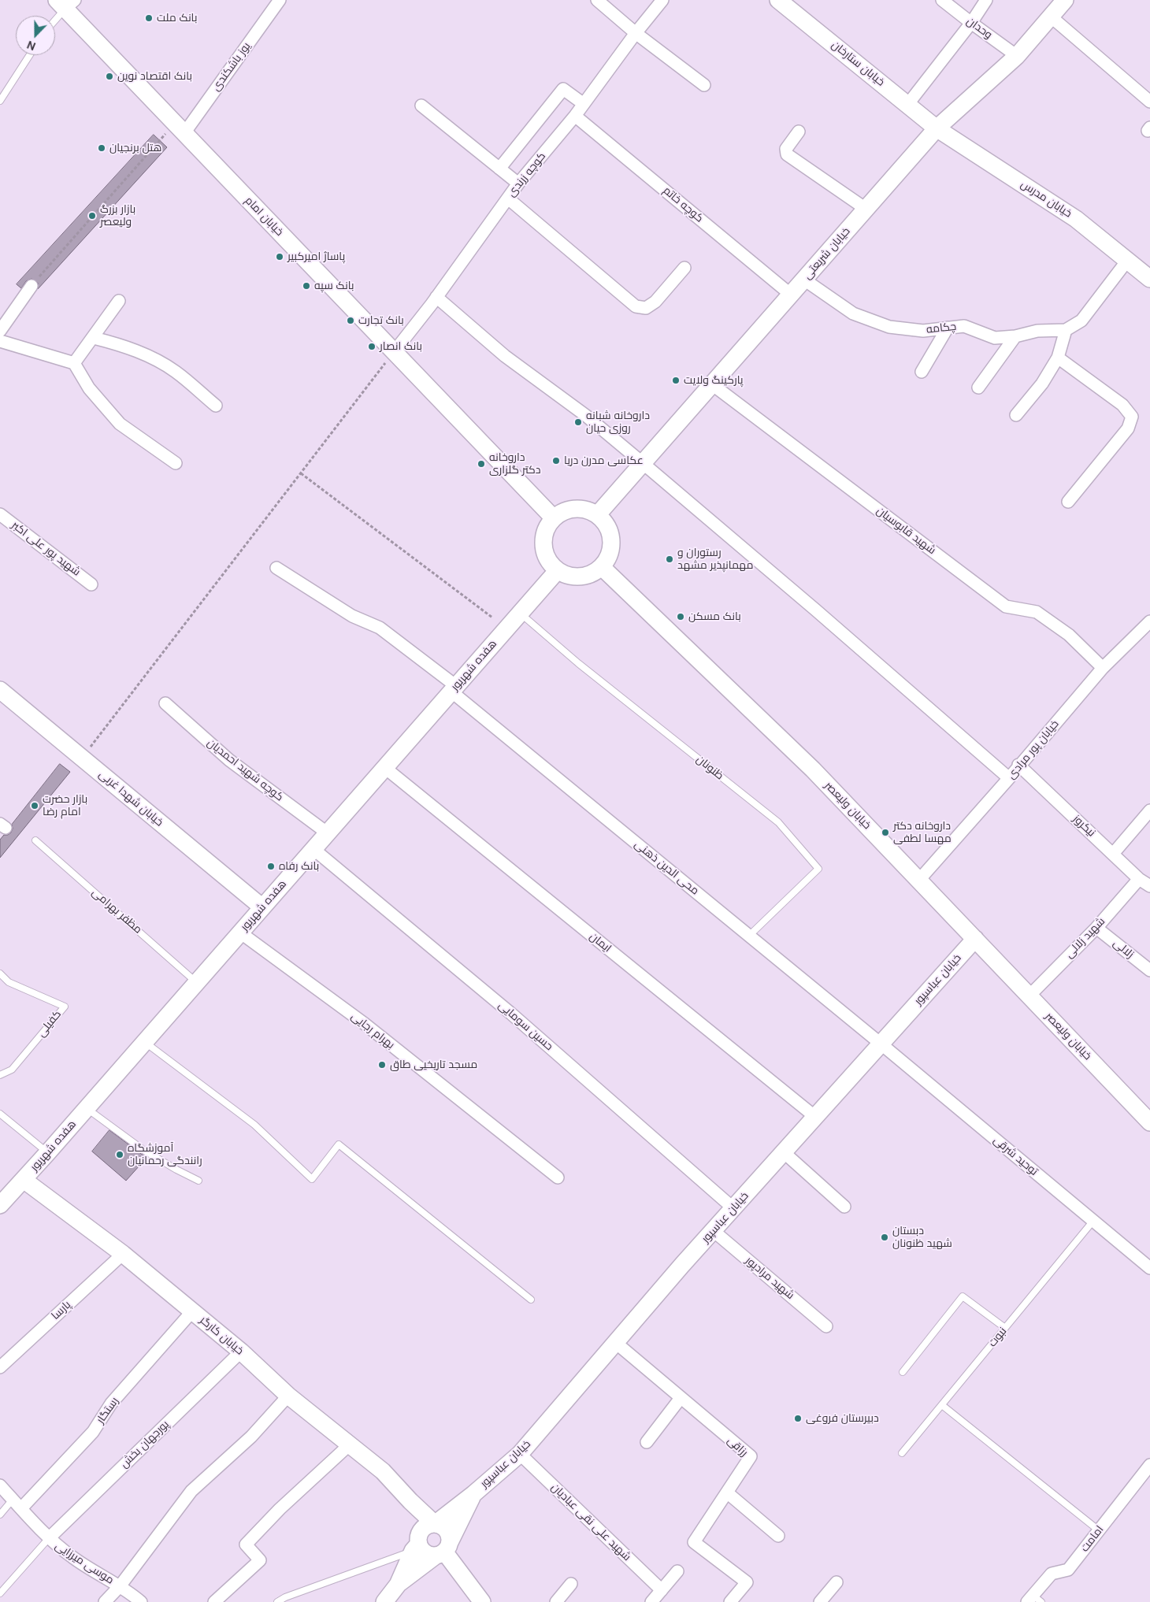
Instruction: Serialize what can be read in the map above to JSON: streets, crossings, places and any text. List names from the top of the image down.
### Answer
{
  "streets": {
    "main road": [
      "خیابان ستارخان",
      "خیابان مدرس",
      "خیابان امام",
      "خیابان شریعتی",
      "هفده شهریور",
      "خیابان شهدا غربی",
      "خیابان ولیعصر",
      "خیابان عباسپور",
      "خیابان کارگر"
    ],
    "street": [
      "وحدان",
      "یوز باشکندی",
      "کوچه زرندی",
      "کوچه خاتم",
      "چکامه",
      "شهید قابوسیان",
      "شهید پور علی اکبر",
      "خیابان پور مرادی",
      "کوچه شهید احمدیان",
      "نیکروز",
      "محی الدین ذهنی",
      "شهید زلالی",
      "ایمان",
      "زلالی",
      "حسین سومایی",
      "بهرام رجایی",
      "توحید شرقی",
      "شهید مرادپور",
      "پارسا",
      "رستگار",
      "پورجهان بخش",
      "رزاقی",
      "شهید علی نقی عبادیان",
      "امامت",
      "موسی میرزایی"
    ],
    "lane": [
      "ظنونان",
      "مظفر بهرامی",
      "کفیلی",
      "نبوت"
    ]
  },
  "crossings": [
    ["وحدان", "خیابان شریعتی"],
    ["خیابان ستارخان", "خیابان مدرس"],
    ["خیابان ستارخان", "خیابان شریعتی"],
    ["یوز باشکندی", "خیابان امام"],
    ["کوچه زرندی", "کوچه خاتم"],
    ["کوچه زرندی", "خیابان امام"],
    ["خیابان مدرس", "خیابان شریعتی"],
    ["خیابان مدرس", "چکامه"],
    ["کوچه خاتم", "خیابان شریعتی"],
    ["خیابان امام", "خیابان شریعتی"],
    ["خیابان امام", "هفده شهریور"],
    ["خیابان امام", "خیابان ولیعصر"],
    ["خیابان شریعتی", "چکامه"],
    ["خیابان شریعتی", "شهید قابوسیان"],
    ["خیابان شریعتی", "هفده شهریور"],
    ["خیابان شریعتی", "خیابان ولیعصر"],
    ["شهید قابوسیان", "خیابان پور مرادی"],
    ["هفده شهریور", "ظنونان"],
    ["هفده شهریور", "کوچه شهید احمدیان"],
    ["هفده شهریور", "خیابان شهدا غربی"],
    ["هفده شهریور", "خیابان ولیعصر"],
    ["هفده شهریور", "محی الدین ذهنی"],
    ["هفده شهریور", "مظفر بهرامی"],
    ["هفده شهریور", "ایمان"],
    ["هفده شهریور", "حسین سومایی"],
    ["هفده شهریور", "بهرام رجایی"],
    ["هفده شهریور", "خیابان کارگر"],
    ["خیابان پور مرادی", "خیابان ولیعصر"],
    ["خیابان پور مرادی", "نیکروز"],
    ["ظنونان", "محی الدین ذهنی"],
    ["خیابان ولیعصر", "شهید زلالی"],
    ["خیابان ولیعصر", "خیابان عباسپور"],
    ["نیکروز", "شهید زلالی"],
    ["محی الدین ذهنی", "خیابان عباسپور"],
    ["محی الدین ذهنی", "توحید شرقی"],
    ["شهید زلالی", "زلالی"],
    ["ایمان", "خیابان عباسپور"],
    ["خیابان عباسپور", "حسین سومایی"],
    ["خیابان عباسپور", "توحید شرقی"],
    ["خیابان عباسپور", "شهید مرادپور"],
    ["خیابان عباسپور", "خیابان کارگر"],
    ["خیابان عباسپور", "رزاقی"],
    ["خیابان عباسپور", "شهید علی نقی عبادیان"],
    ["توحید شرقی", "نبوت"],
    ["پارسا", "خیابان کارگر"],
    ["خیابان کارگر", "رستگار"],
    ["خیابان کارگر", "پورجهان بخش"],
    ["رستگار", "موسی میرزایی"],
    ["پورجهان بخش", "موسی میرزایی"]
  ],
  "places": [
    "بانک ملت",
    "بانک اقتصاد نوین",
    "هتل برنجیان",
    "بازار بزرگ ولیعصر",
    "پاساژ امیرکبیر",
    "بانک سپه",
    "بانک تجارت",
    "بانک انصار",
    "پارکینگ ولایت",
    "داروخانه شبانه روزی حیان",
    "عکاسی مدرن دریا",
    "داروخانه دکتر گلزاری",
    "رستوران و مهمانپذیر مشهد",
    "بانک مسکن",
    "بازار حضرت امام رضا",
    "داروخانه دکتر مهسا لطفی",
    "بانک رفاه",
    "مسجد تاریخیی طاق",
    "آموزشگاه رانندگی رحمانیان",
    "دبستان شهید ظنونان",
    "دبیرستان فروغی"
  ],
  "north": "bottom"
}
